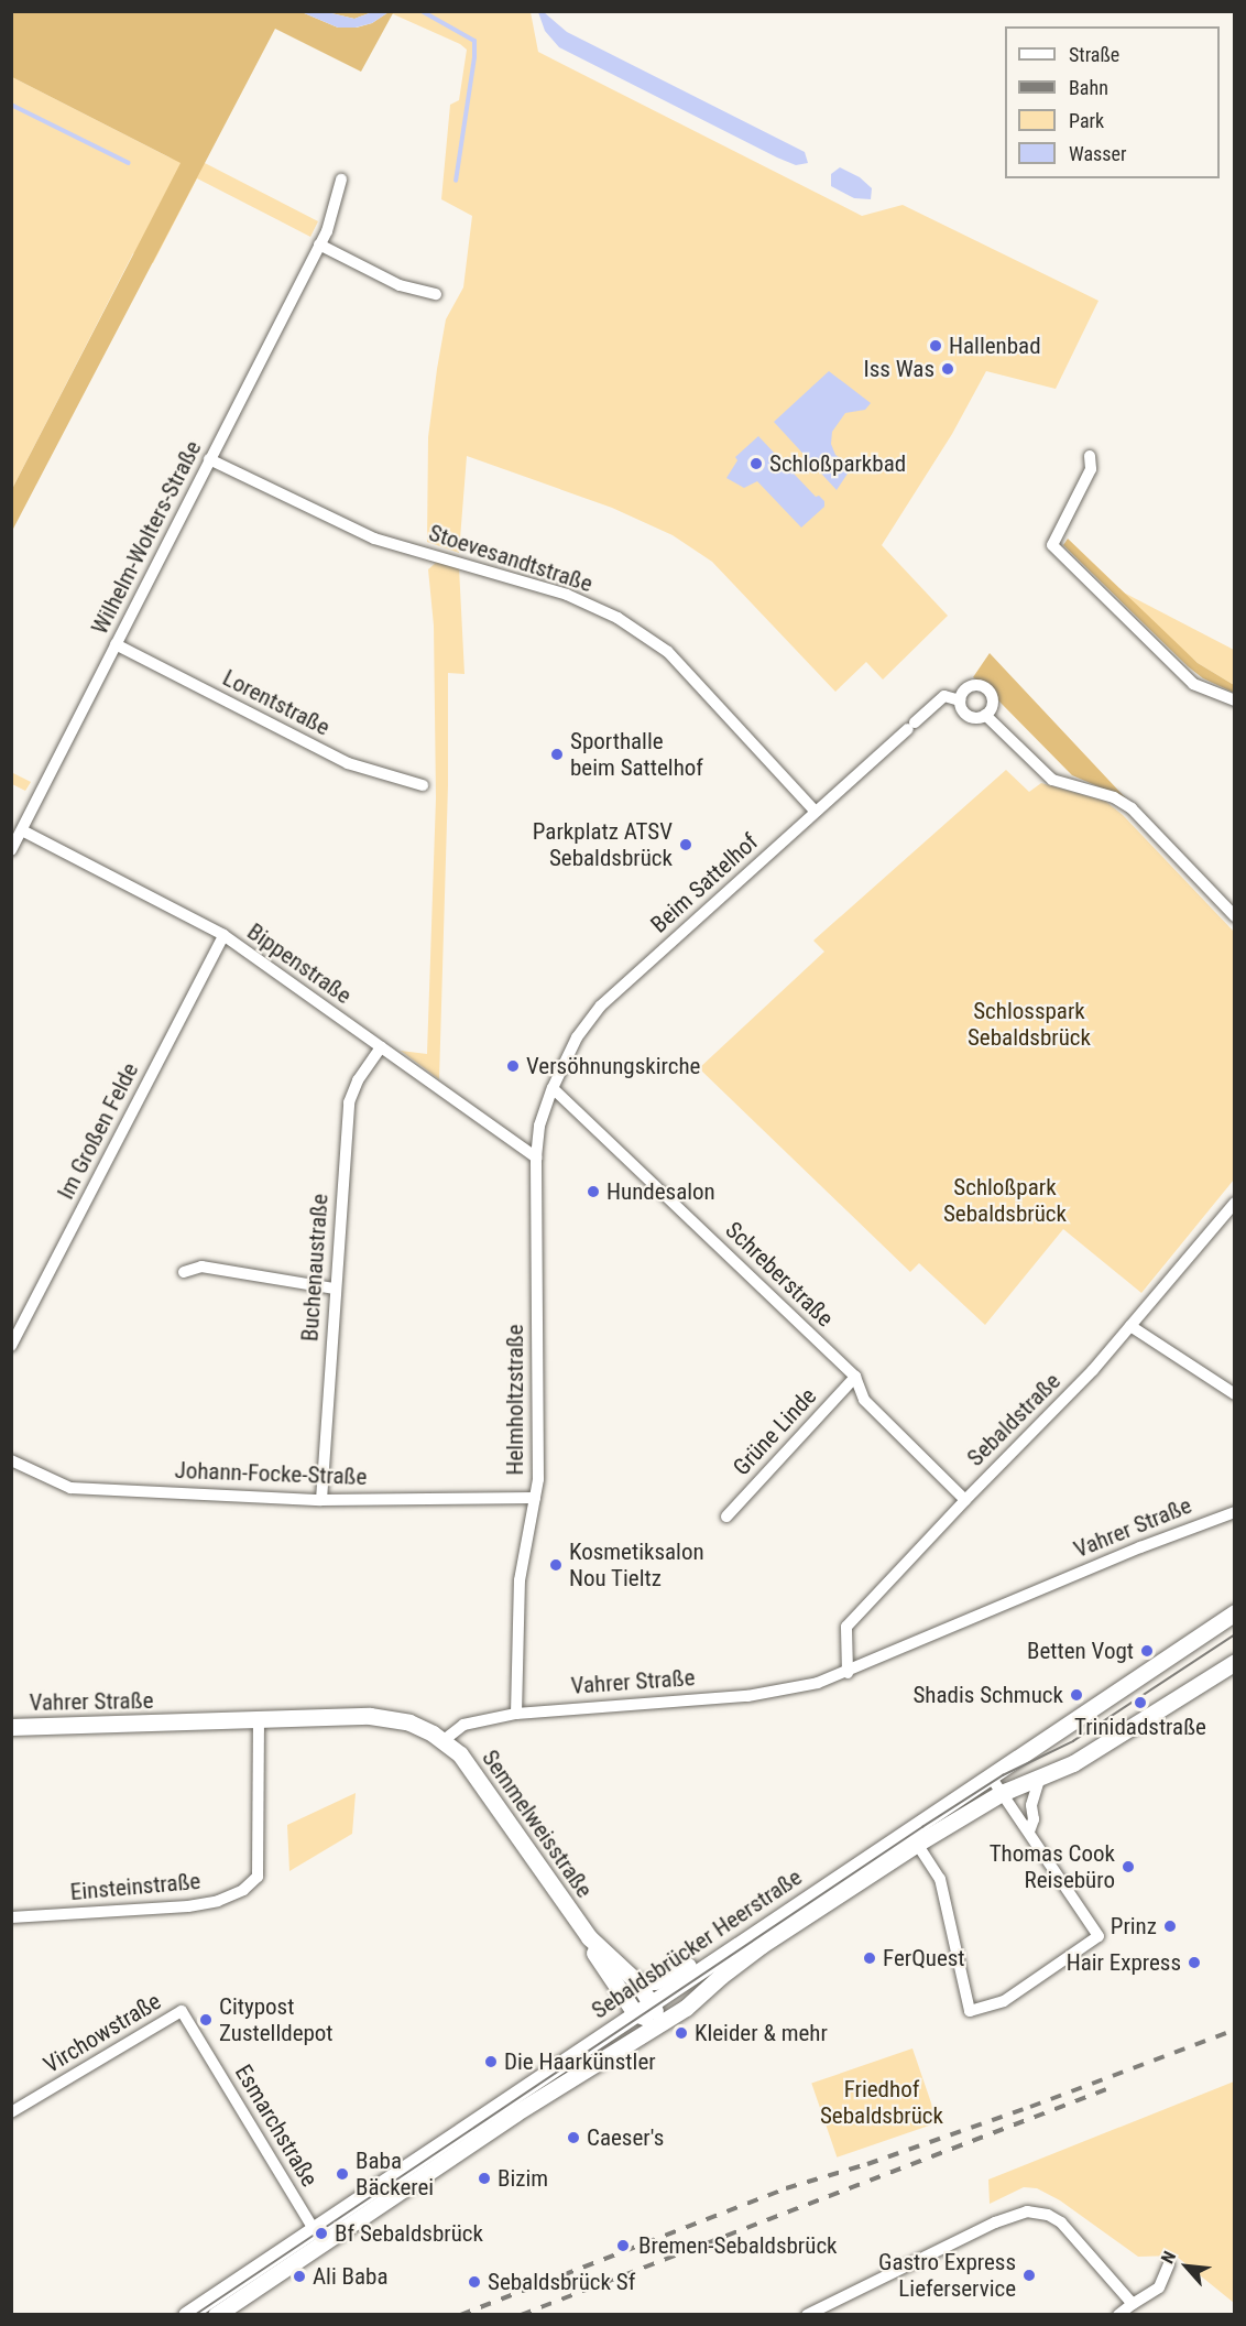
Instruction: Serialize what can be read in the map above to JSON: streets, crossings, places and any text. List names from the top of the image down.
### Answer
{
  "streets": {
    "main road": ["Vahrer Straße", "Semmelweisstraße", "Sebaldsbrücker Heerstraße"],
    "street": [
      "Wilhelm-Wolters-Straße",
      "Stoevesandtstraße",
      "Lorentstraße",
      "Beim Sattelhof",
      "Bippenstraße",
      "Im Großen Felde",
      "Buchenaustraße",
      "Schreberstraße",
      "Helmholtzstraße",
      "Sebaldstraße",
      "Grüne Linde",
      "Johann-Focke-Straße",
      "Einsteinstraße",
      "Virchowstraße",
      "Esmarchstraße"
    ]
  },
  "crossings": [
    ["Wilhelm-Wolters-Straße", "Stoevesandtstraße"],
    ["Wilhelm-Wolters-Straße", "Lorentstraße"],
    ["Wilhelm-Wolters-Straße", "Bippenstraße"],
    ["Stoevesandtstraße", "Beim Sattelhof"],
    ["Beim Sattelhof", "Schreberstraße"],
    ["Beim Sattelhof", "Helmholtzstraße"],
    ["Bippenstraße", "Im Großen Felde"],
    ["Bippenstraße", "Buchenaustraße"],
    ["Bippenstraße", "Helmholtzstraße"],
    ["Buchenaustraße", "Johann-Focke-Straße"],
    ["Schreberstraße", "Helmholtzstraße"],
    ["Schreberstraße", "Sebaldstraße"],
    ["Schreberstraße", "Grüne Linde"],
    ["Helmholtzstraße", "Johann-Focke-Straße"],
    ["Helmholtzstraße", "Vahrer Straße"],
    ["Sebaldstraße", "Vahrer Straße"],
    ["Vahrer Straße", "Semmelweisstraße"],
    ["Vahrer Straße", "Einsteinstraße"],
    ["Semmelweisstraße", "Sebaldsbrücker Heerstraße"],
    ["Sebaldsbrücker Heerstraße", "Esmarchstraße"],
    ["Virchowstraße", "Esmarchstraße"]
  ],
  "parks": ["Schlosspark Sebaldsbrück", "Schloßpark Sebaldsbrück", "Friedhof Sebaldsbrück"],
  "places": [
    "Hallenbad",
    "Iss Was",
    "Schloßparkbad",
    "Sporthalle beim Sattelhof",
    "Parkplatz ATSV Sebaldsbrück",
    "Versöhnungskirche",
    "Hundesalon",
    "Kosmetiksalon Nou Tieltz",
    "Betten Vogt",
    "Shadis Schmuck",
    "Trinidadstraße",
    "Thomas Cook Reisebüro",
    "Prinz",
    "FerQuest",
    "Hair Express",
    "Citypost Zustelldepot",
    "Kleider & mehr",
    "Die Haarkünstler",
    "Caeser's",
    "Baba Bäckerei",
    "Bizim",
    "Bf Sebaldsbrück",
    "Bremen-Sebaldsbrück",
    "Gastro Express Lieferservice",
    "Ali Baba",
    "Sebaldsbrück Sf"
  ],
  "legend": [
    "Straße",
    "Bahn",
    "Park",
    "Wasser"
  ],
  "north": "top left"
}
